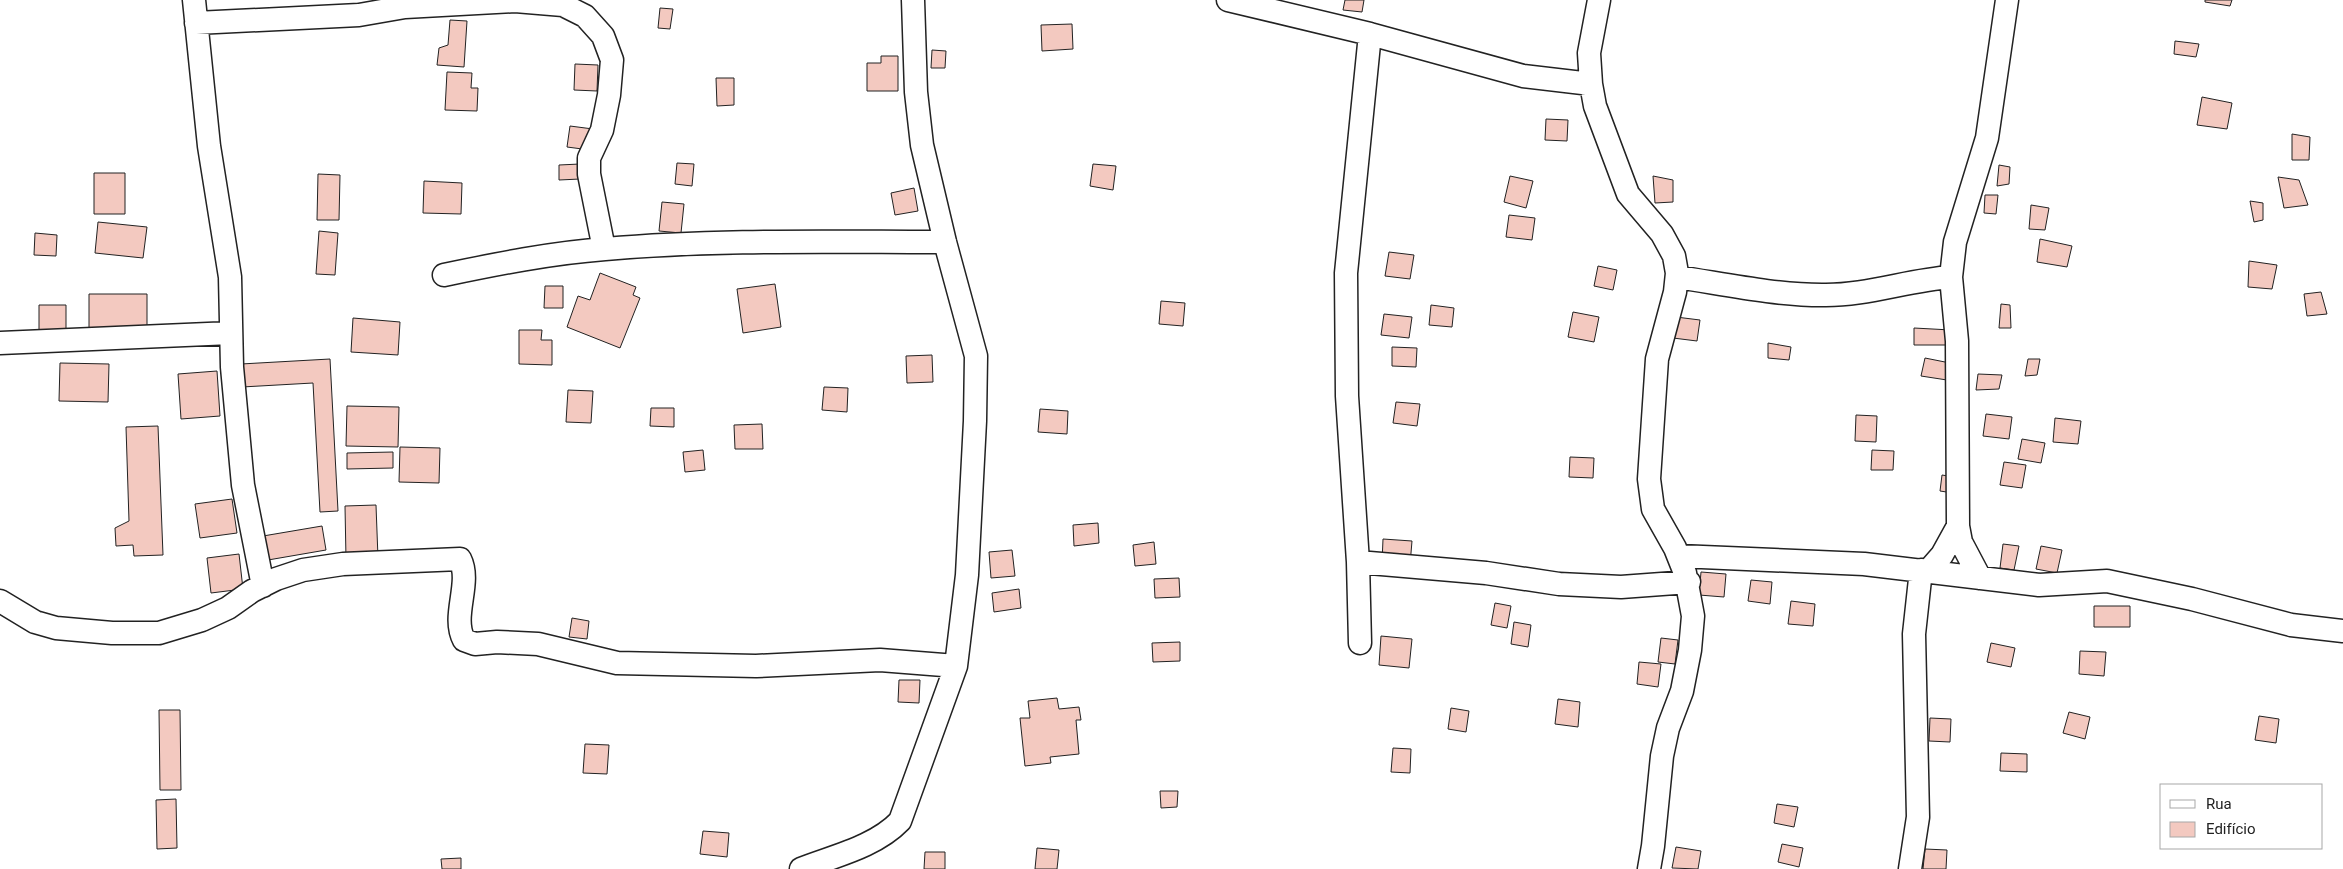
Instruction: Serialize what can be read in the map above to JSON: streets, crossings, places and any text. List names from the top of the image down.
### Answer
{
  "legend": ["Rua", "Edifício"]
}
